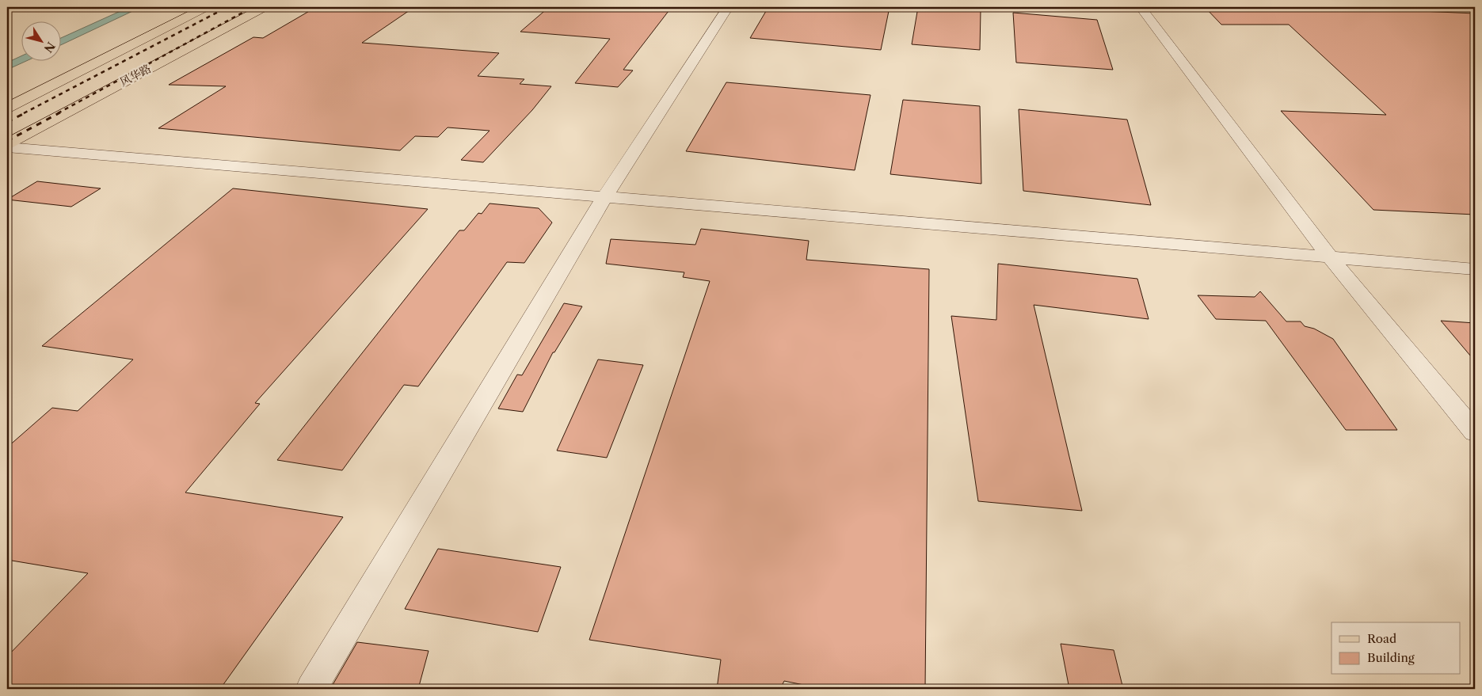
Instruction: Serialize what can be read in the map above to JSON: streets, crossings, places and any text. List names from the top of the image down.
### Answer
{
  "streets": {
    "main road": ["风华路"]
  },
  "legend": ["Road", "Building"],
  "north": "bottom right"
}
